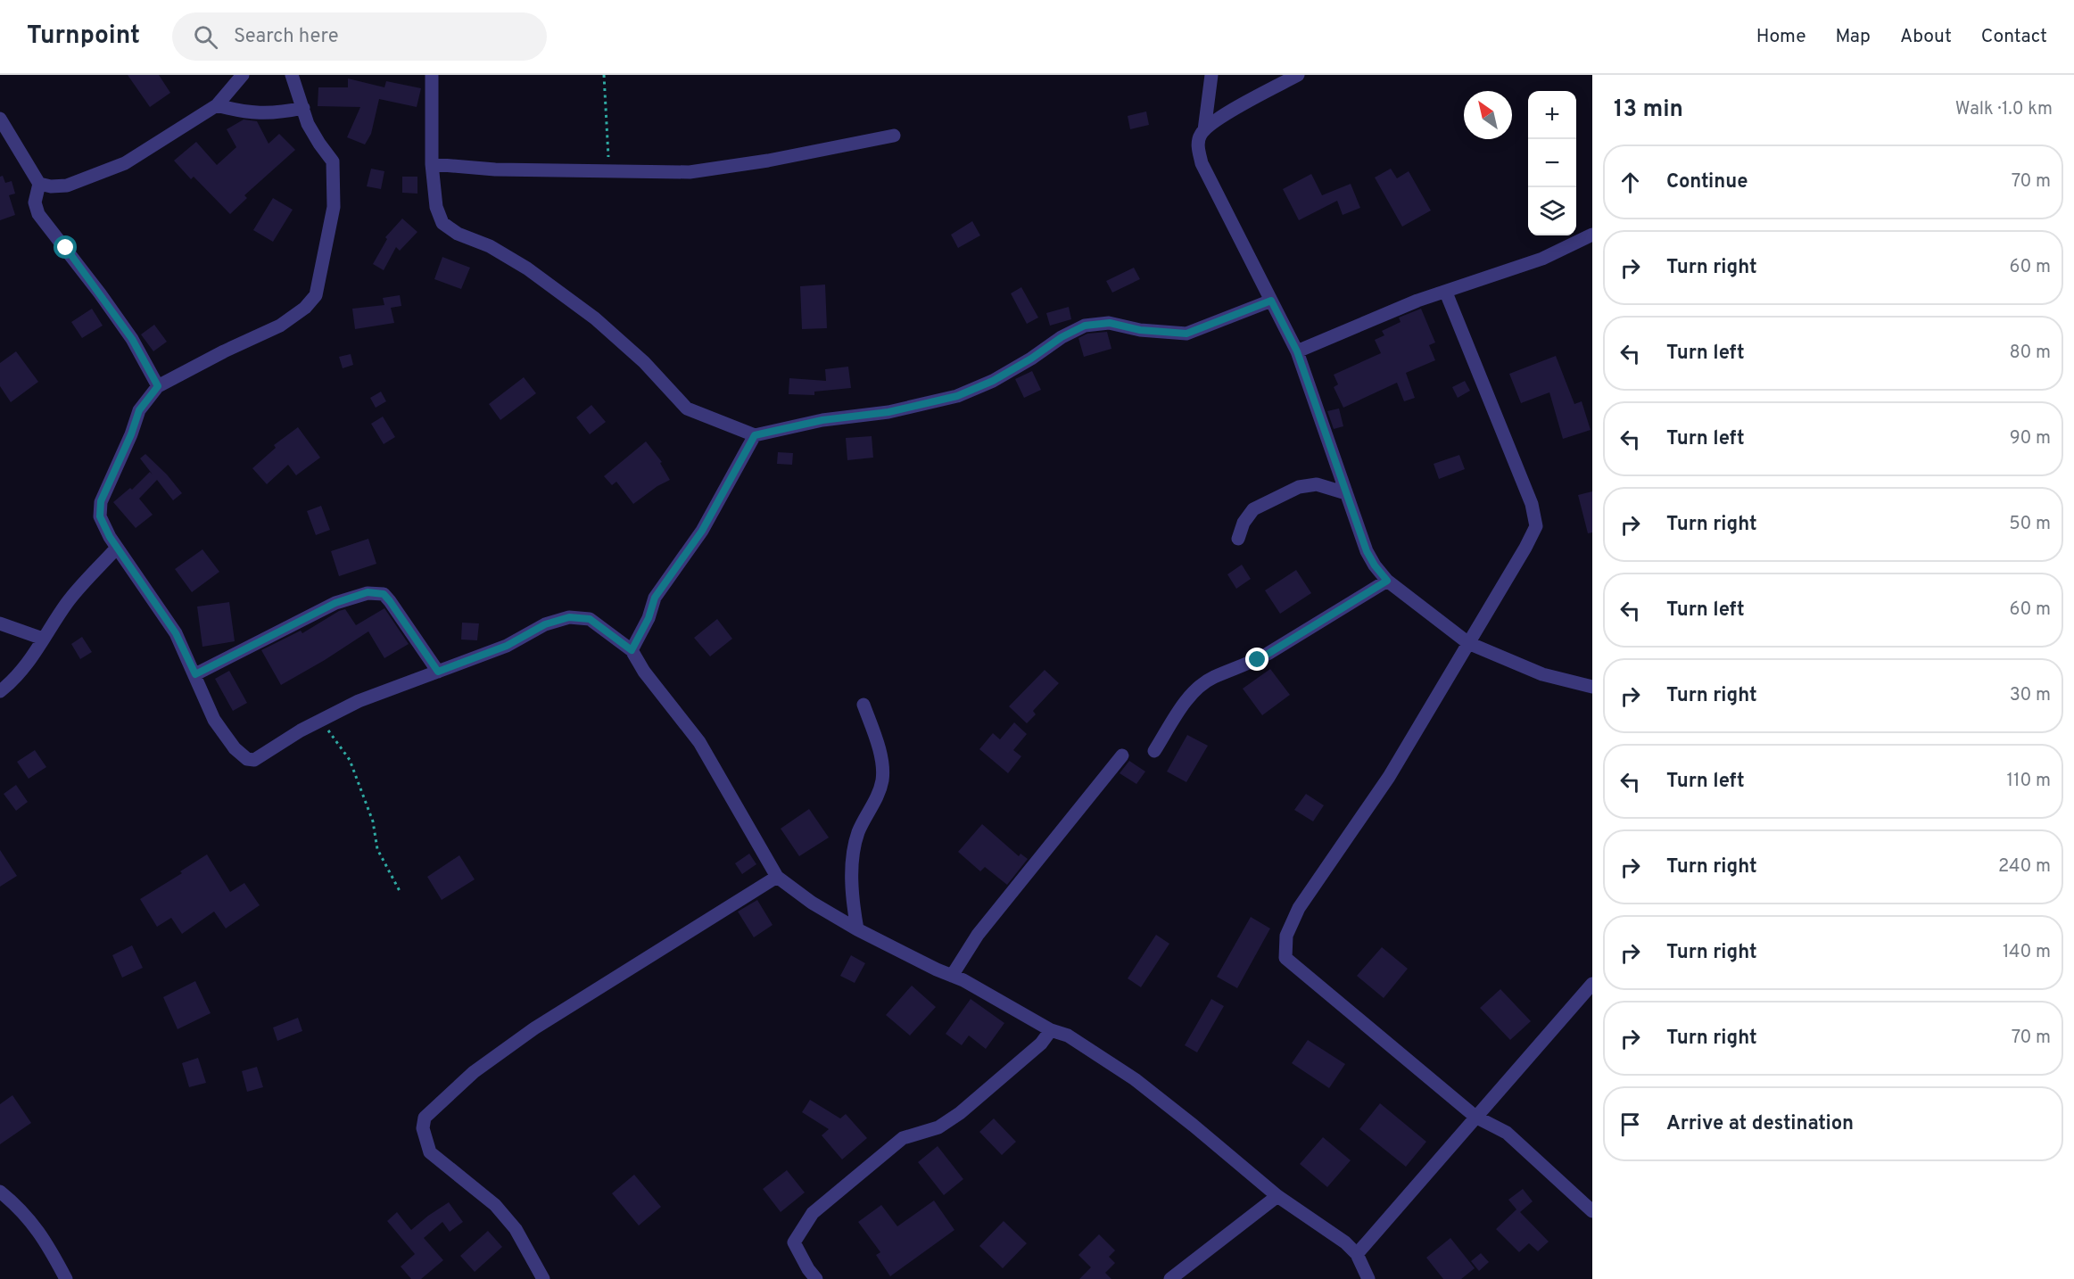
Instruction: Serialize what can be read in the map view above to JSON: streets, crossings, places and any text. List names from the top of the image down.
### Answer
{
  "north": "top left",
  "page": {
    "header": "Turnpoint",
    "search": "Search here",
    "nav": [
      "Home",
      "Map",
      "About",
      "Contact"
    ],
    "heading": ["13 min", "Walk · 1.0 km"],
    "map_buttons": ["+", "−"],
    "list": [
      ["Continue", "70 m"],
      ["Turn right", "60 m"],
      ["Turn left", "80 m"],
      ["Turn left", "90 m"],
      ["Turn right", "50 m"],
      ["Turn left", "60 m"],
      ["Turn right", "30 m"],
      ["Turn left", "110 m"],
      ["Turn right", "240 m"],
      ["Turn right", "140 m"],
      ["Turn right", "70 m"],
      "Arrive at destination"
    ]
  }
}
